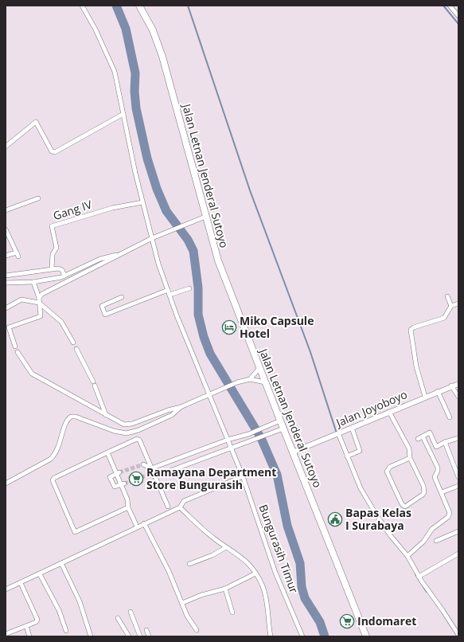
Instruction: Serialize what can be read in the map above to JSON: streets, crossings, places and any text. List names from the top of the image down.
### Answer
{
  "streets": {
    "highway": ["Jalan Letnan Jenderal Sutoyo"],
    "street": ["Gang IV", "Jalan Joyoboyo", "Bungurasih Timur"]
  },
  "crossings": [
    ["Jalan Letnan Jenderal Sutoyo", "Jalan Joyoboyo"],
    ["Gang IV", "Bungurasih Timur"]
  ],
  "places": {
    "hotel": ["Miko Capsule Hotel"],
    "supermarket": ["Ramayana Department Store Bungurasih", "Indomaret"],
    "public building": ["Bapas Kelas I Surabaya"]
  }
}
